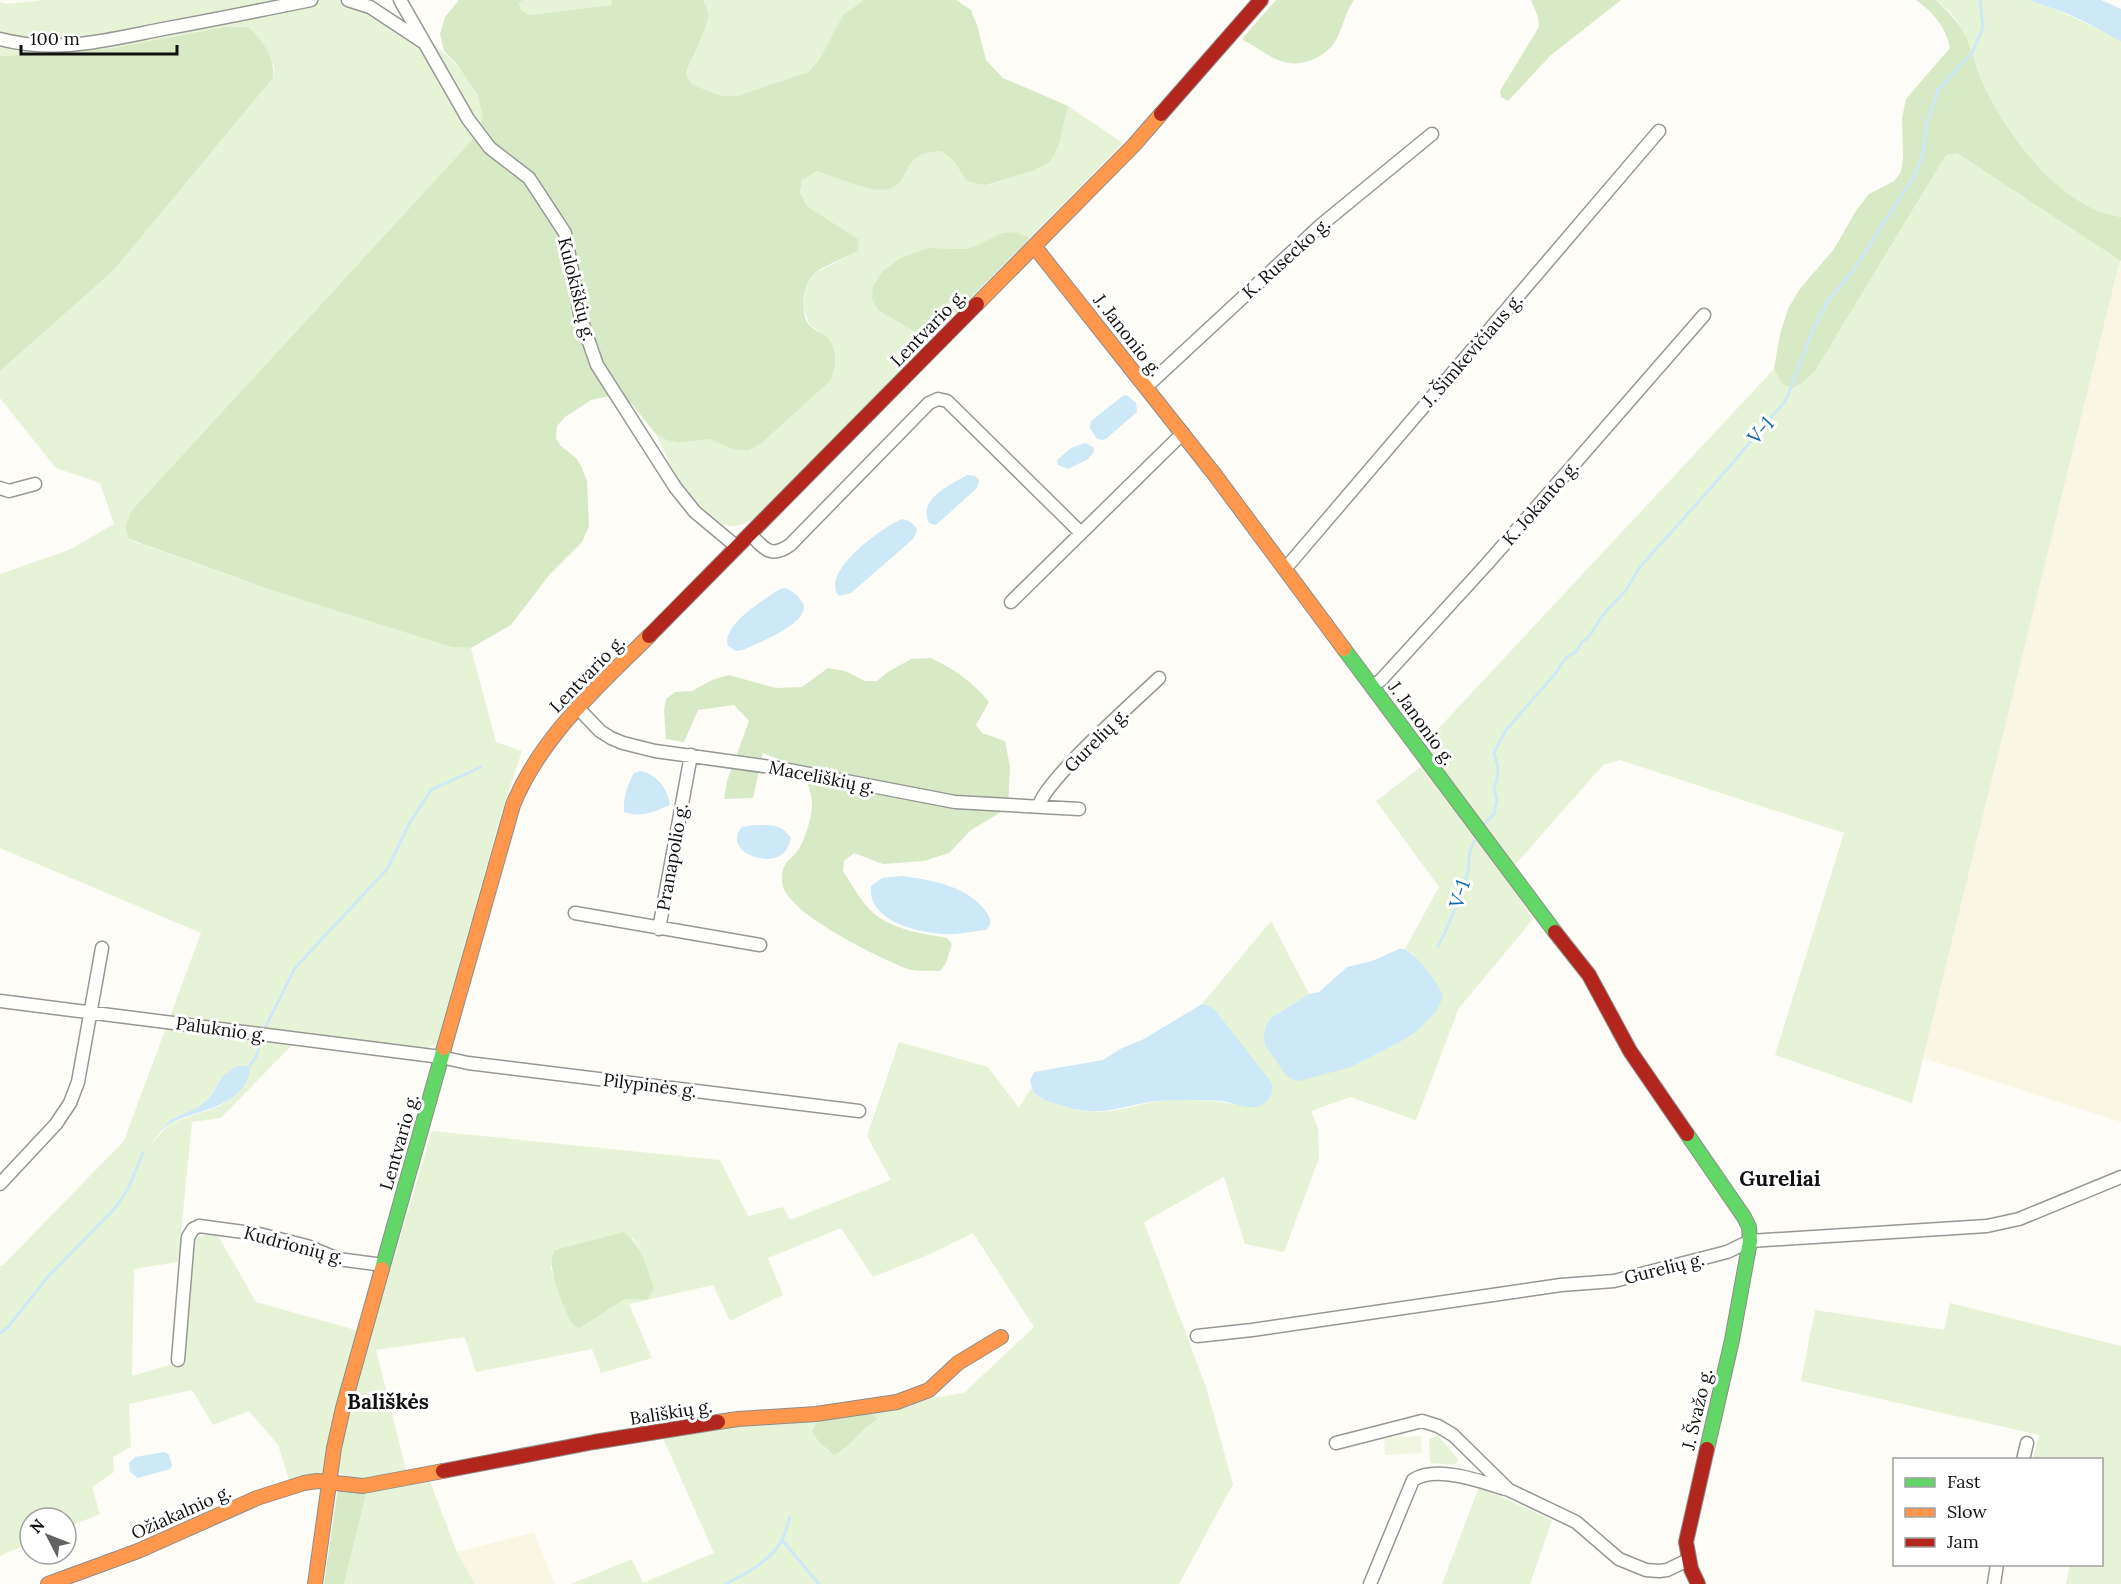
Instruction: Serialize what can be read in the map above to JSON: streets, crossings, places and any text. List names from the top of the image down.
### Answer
{
  "streets": {
    "street": [
      "K. Rusecko g.",
      "Kulokiškių g.",
      "Lentvario g.",
      "J. Janonio g.",
      "J. Šimkevičiaus g.",
      "K. Jokanto g.",
      "Gurelių g.",
      "Maceliškių g.",
      "Pranapolio g.",
      "Paluknio g.",
      "Pilypinės g.",
      "Kudrionių g.",
      "J. Švažo g.",
      "Bališkių g.",
      "Ožiakalnio g."
    ]
  },
  "crossings": [
    ["K. Rusecko g.", "J. Janonio g."],
    ["Kulokiškių g.", "Lentvario g."],
    ["Lentvario g.", "J. Janonio g."],
    ["Lentvario g.", "Maceliškių g."],
    ["Lentvario g.", "Paluknio g."],
    ["Lentvario g.", "Pilypinės g."],
    ["Lentvario g.", "Kudrionių g."],
    ["Lentvario g.", "Bališkių g."],
    ["Lentvario g.", "Ožiakalnio g."],
    ["J. Janonio g.", "J. Šimkevičiaus g."],
    ["J. Janonio g.", "K. Jokanto g."],
    ["J. Janonio g.", "Gurelių g."],
    ["J. Janonio g.", "J. Švažo g."],
    ["Gurelių g.", "Maceliškių g."],
    ["Gurelių g.", "J. Švažo g."],
    ["Maceliškių g.", "Pranapolio g."],
    ["Paluknio g.", "Pilypinės g."],
    ["Bališkių g.", "Ožiakalnio g."]
  ],
  "districts": ["Gureliai", "Bališkės"],
  "water": ["V-1"],
  "legend": ["Fast", "Slow", "Jam"],
  "scale_bar": "100 m",
  "north": "top left"
}
